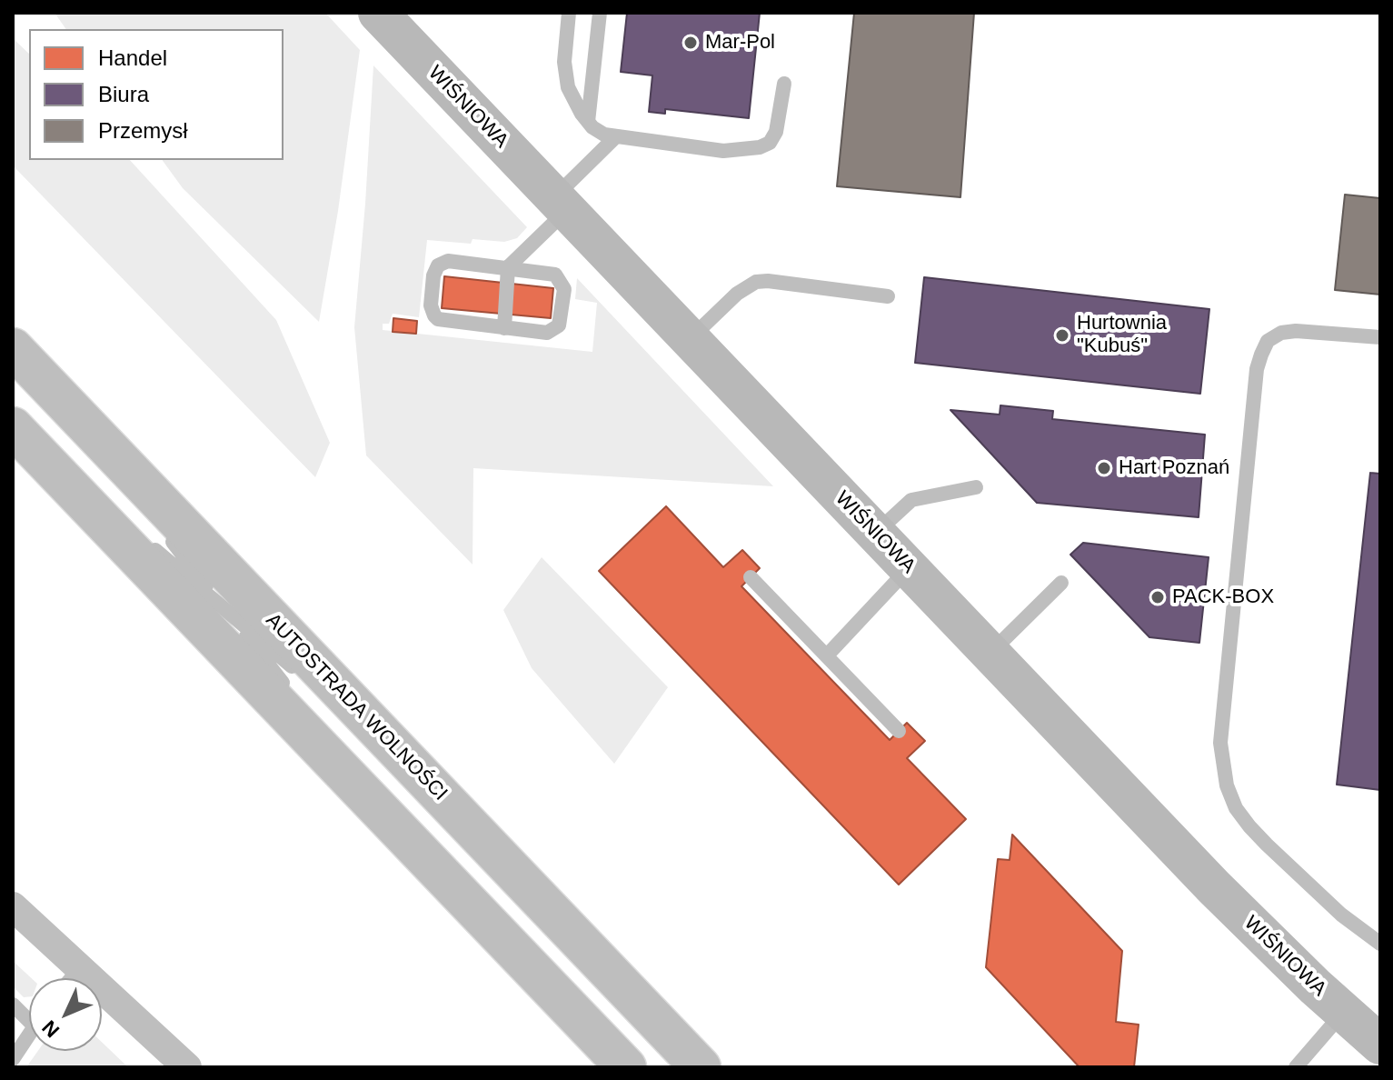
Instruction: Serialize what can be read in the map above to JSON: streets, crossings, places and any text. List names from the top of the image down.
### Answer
{
  "streets": {
    "highway": ["AUTOSTRADA WOLNOŚCI"],
    "street": ["WIŚNIOWA"]
  },
  "places": [
    "Mar-Pol",
    "Hurtownia \"Kubuś\"",
    "Hart Poznań",
    "PACK-BOX"
  ],
  "legend": ["Handel", "Biura", "Przemysł"],
  "north": "bottom left"
}
